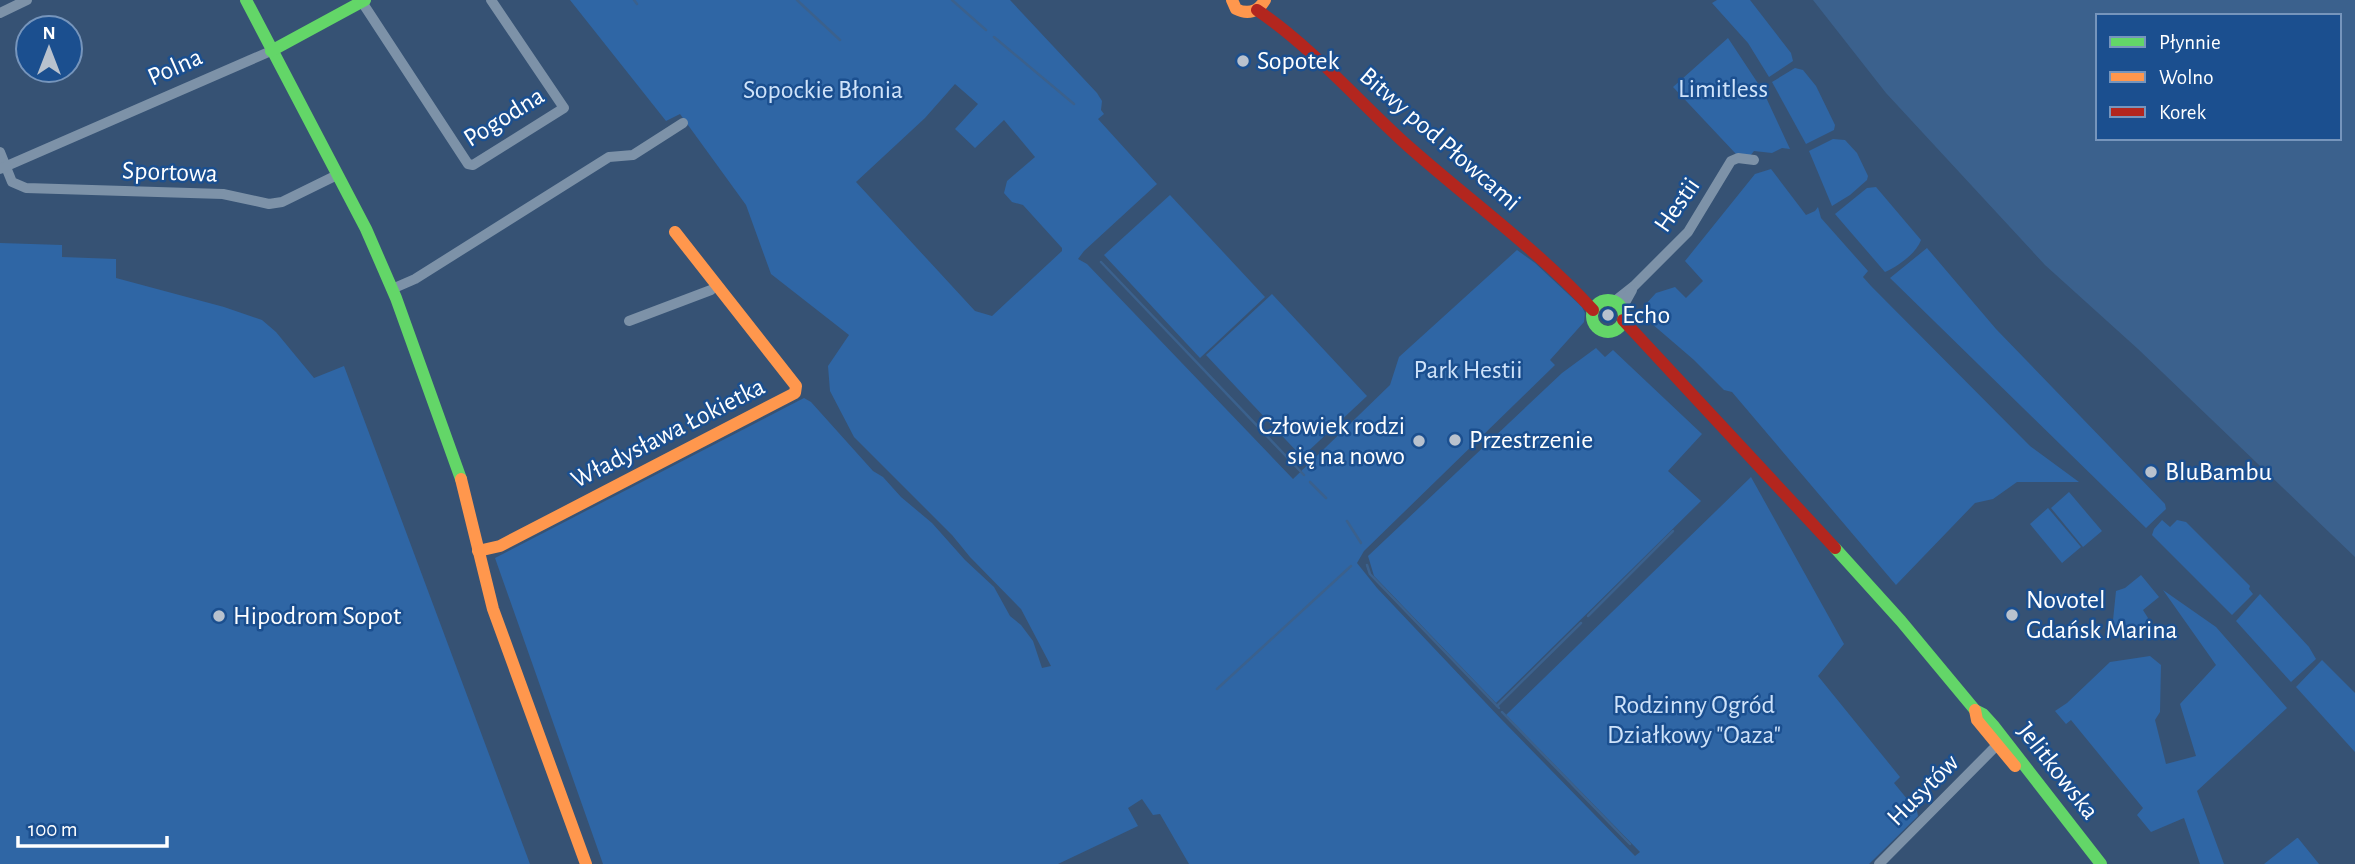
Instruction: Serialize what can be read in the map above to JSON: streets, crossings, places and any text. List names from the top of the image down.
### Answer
{
  "streets": {
    "street": [
      "Polna",
      "Pogodna",
      "Bitwy pod Płowcami",
      "Sportowa",
      "Hestii",
      "Władysława Łokietka",
      "Jelitkowska",
      "Husytów"
    ]
  },
  "crossings": [
    ["Polna", "Pogodna"],
    ["Polna", "Sportowa"],
    ["Bitwy pod Płowcami", "Hestii"],
    ["Bitwy pod Płowcami", "Jelitkowska"],
    ["Hestii", "Jelitkowska"],
    ["Jelitkowska", "Husytów"]
  ],
  "parks": [
    "Limitless",
    "Sopockie Błonia",
    "Park Hestii",
    "Rodzinny Ogród Działkowy \"Oaza\""
  ],
  "places": [
    "Sopotek",
    "Echo",
    "Przestrzenie",
    "Człowiek rodzi się na nowo",
    "BluBambu",
    "Novotel Gdańsk Marina",
    "Hipodrom Sopot"
  ],
  "legend": ["Płynnie", "Wolno", "Korek"],
  "scale_bar": "100 m",
  "north": "top"
}
